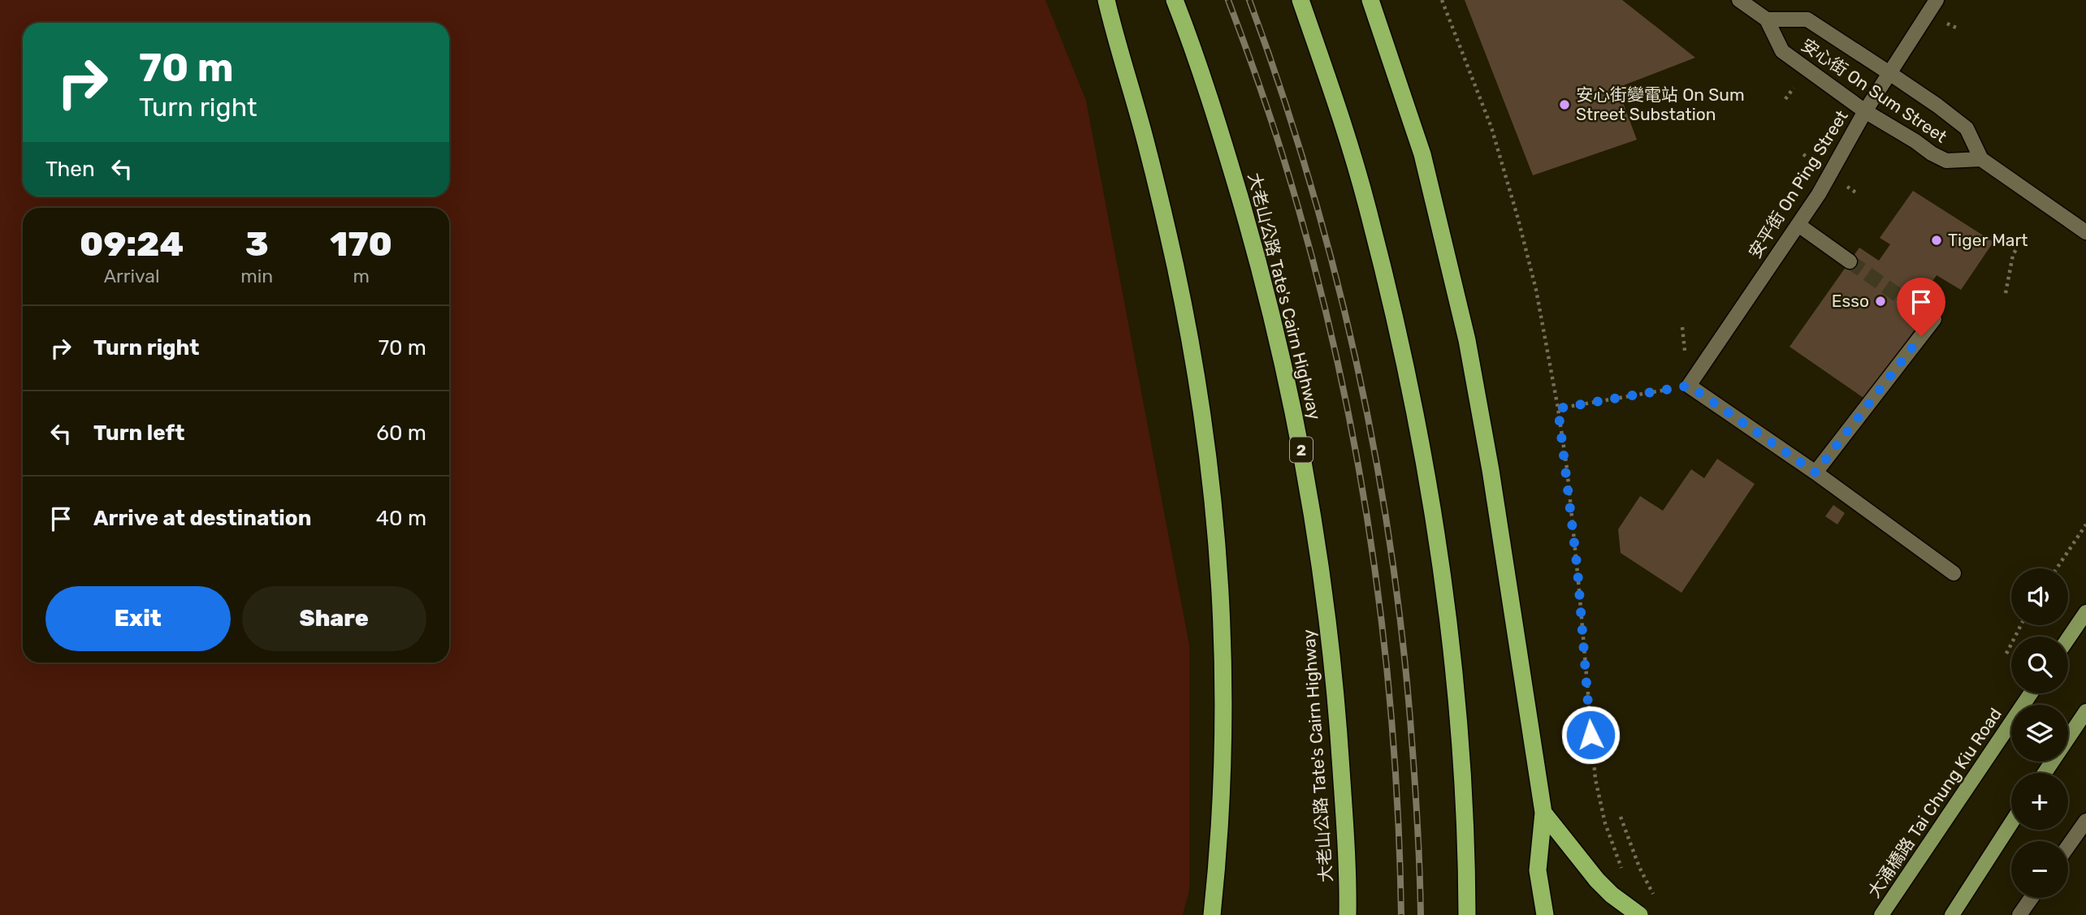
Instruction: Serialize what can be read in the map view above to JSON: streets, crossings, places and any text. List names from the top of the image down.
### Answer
{
  "streets": {
    "highway": ["大老山公路 Tate's Cairn Highway", "2"],
    "main road": ["大涌橋路 Tai Chung Kiu Road"],
    "street": ["安心街 On Sum Street", "安平街 On Ping Street"]
  },
  "crossings": [
    ["安心街 On Sum Street", "安平街 On Ping Street"]
  ],
  "places": ["安心街變電站 On Sum Street Substation", "Tiger Mart", "Esso"],
  "page": {
    "turn": ["70 m", "Turn right"],
    "then": "Then",
    "eta": [
      "09:24",
      "Arrival",
      "3",
      "min",
      "170",
      "m"
    ],
    "list": [
      {
        "name": "Turn right",
        "value": "70 m"
      },
      {
        "name": "Turn left",
        "value": "60 m"
      },
      {
        "name": "Arrive at destination",
        "value": "40 m"
      }
    ],
    "map_buttons": ["+", "−"],
    "buttons": ["Exit", "Share"]
  }
}
